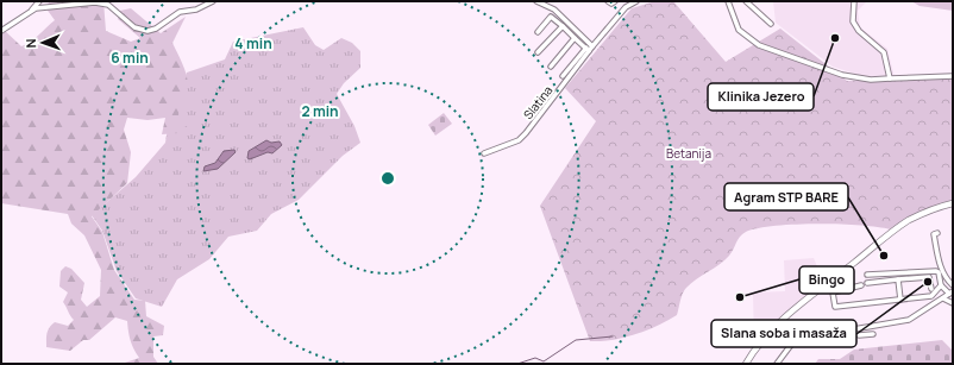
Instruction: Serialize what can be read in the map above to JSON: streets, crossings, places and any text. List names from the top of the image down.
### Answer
{
  "streets": {
    "street": ["Slatina"]
  },
  "parks": ["Betanija"],
  "places": [
    "Klinika Jezero",
    "Agram STP BARE",
    "Slana soba i masaža",
    "Bingo"
  ],
  "north": "left",
  "rings": ["4 min", "6 min", "2 min"]
}
